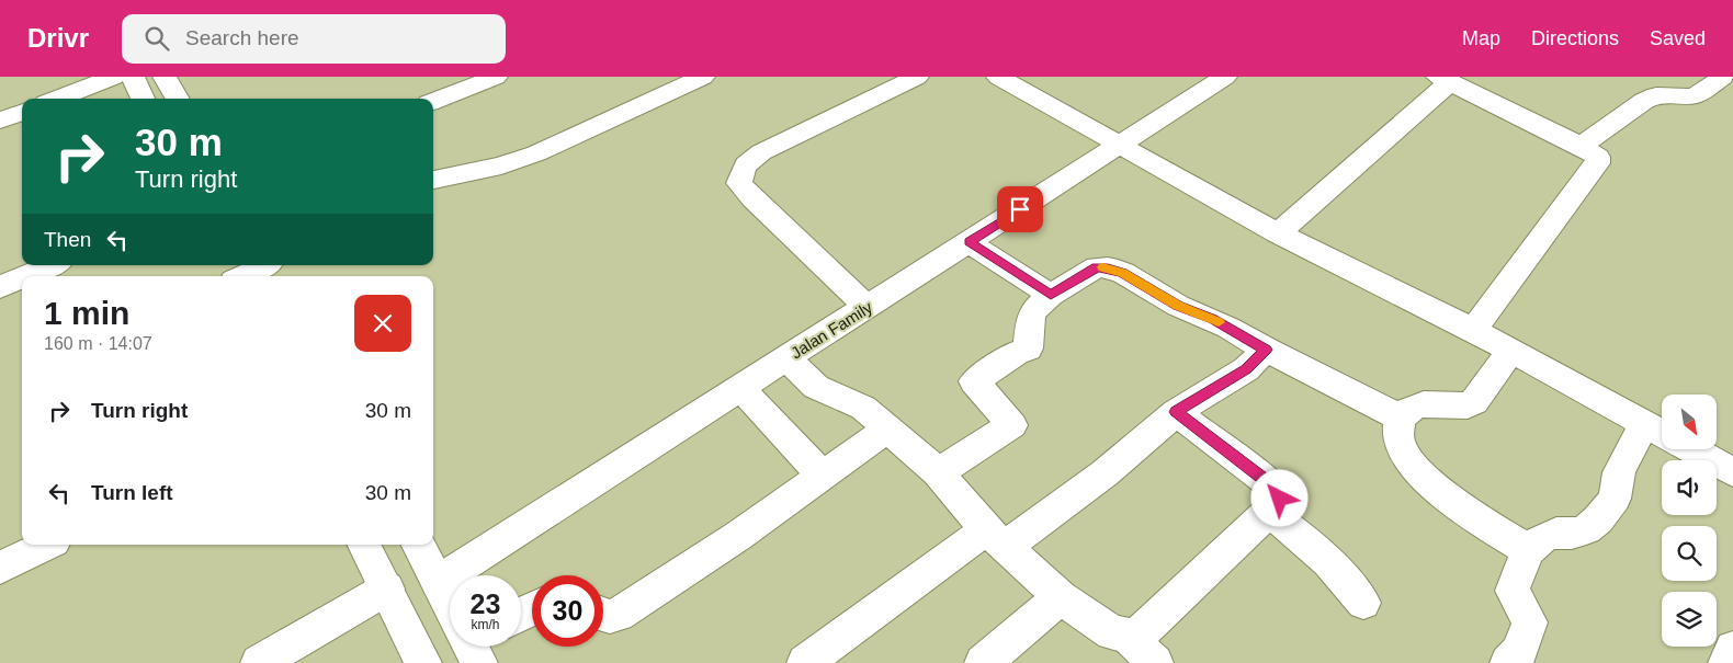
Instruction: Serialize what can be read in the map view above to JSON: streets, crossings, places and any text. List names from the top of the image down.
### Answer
{
  "streets": {
    "main road": ["Jalan Family"]
  },
  "north": "bottom right",
  "page": {
    "header": "Drivr",
    "search": "Search here",
    "nav": ["Map", "Directions", "Saved"],
    "turn": ["30 m", "Turn right"],
    "then": "Then",
    "heading": ["1 min", "160 m · 14:07"],
    "list": [
      {
        "name": "Turn right",
        "value": "30 m"
      },
      {
        "name": "Turn left",
        "value": "30 m"
      }
    ],
    "speed": "23 km/h",
    "limit": "30"
  }
}
